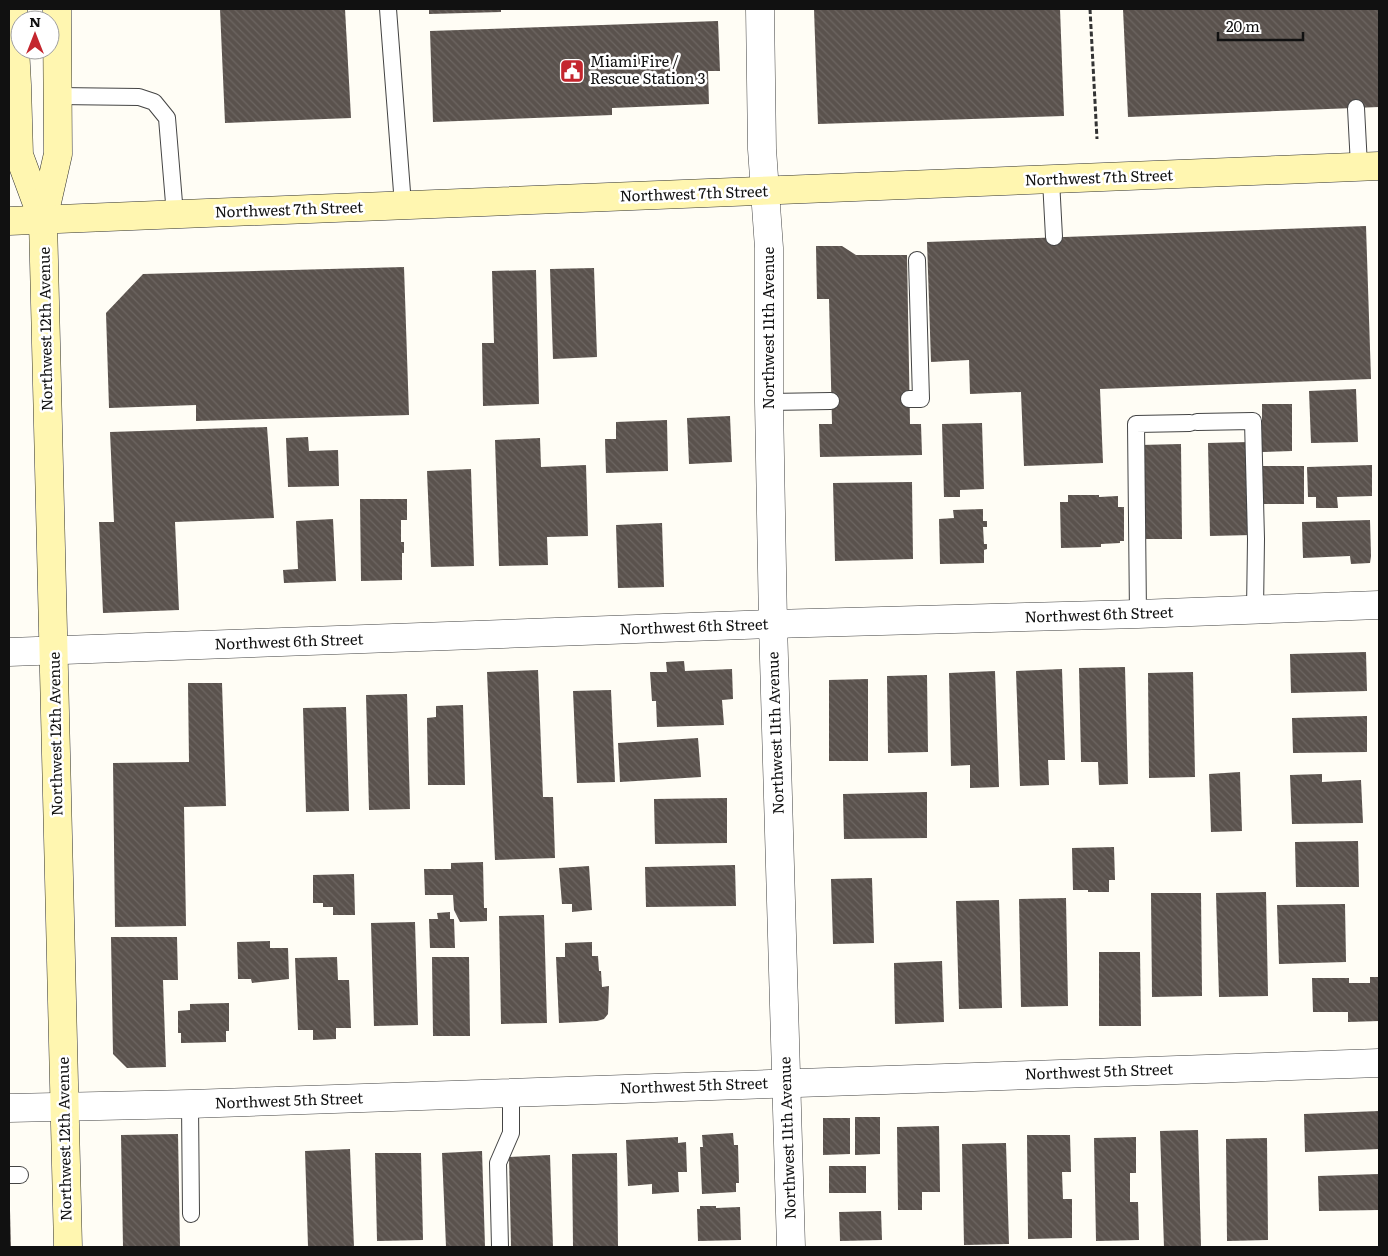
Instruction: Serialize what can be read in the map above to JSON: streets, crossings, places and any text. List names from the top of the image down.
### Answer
{
  "streets": {
    "main road": ["Northwest 7th Street", "Northwest 12th Avenue"],
    "street": ["Northwest 11th Avenue", "Northwest 6th Street", "Northwest 5th Street"]
  },
  "crossings": [
    ["Northwest 7th Street", "Northwest 11th Avenue"],
    ["Northwest 7th Street", "Northwest 12th Avenue"],
    ["Northwest 11th Avenue", "Northwest 6th Street"],
    ["Northwest 11th Avenue", "Northwest 5th Street"],
    ["Northwest 12th Avenue", "Northwest 6th Street"],
    ["Northwest 12th Avenue", "Northwest 5th Street"]
  ],
  "places": {
    "public building": ["Miami Fire / Rescue Station 3"]
  },
  "scale_bar": "20 m",
  "north": "top"
}
